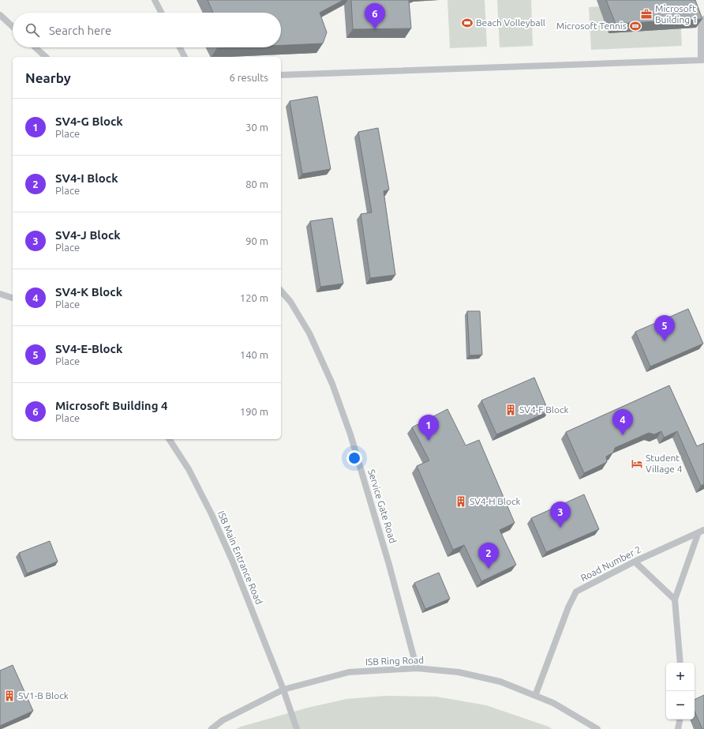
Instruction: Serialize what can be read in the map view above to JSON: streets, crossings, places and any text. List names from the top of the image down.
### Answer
{
  "streets": {
    "lane": [
      "Service Gate Road",
      "ISB Main Entrance Road",
      "Road Number 2",
      "ISB Ring Road"
    ]
  },
  "crossings": [
    ["Service Gate Road", "ISB Ring Road"],
    ["ISB Main Entrance Road", "ISB Ring Road"],
    ["Road Number 2", "ISB Ring Road"]
  ],
  "places": {
    "office": ["Microsoft Building 1"],
    "sports": ["Beach Volleyball", "Microsoft Tennis"],
    "building": ["SV4-F Block", "SV4-H Block", "SV1-B Block"],
    "hotel": ["Student Village 4"]
  },
  "page": {
    "pins": [
      "6",
      "5",
      "4",
      "1",
      "3",
      "2"
    ],
    "search": "Search here",
    "heading": ["Nearby", "6 results"],
    "list": [
      {
        "mark": "1",
        "name": "SV4-G Block",
        "note": "Place",
        "value": "30 m"
      },
      {
        "mark": "2",
        "name": "SV4-I Block",
        "note": "Place",
        "value": "80 m"
      },
      {
        "mark": "3",
        "name": "SV4-J Block",
        "note": "Place",
        "value": "90 m"
      },
      {
        "mark": "4",
        "name": "SV4-K Block",
        "note": "Place",
        "value": "120 m"
      },
      {
        "mark": "5",
        "name": "SV4-E-Block",
        "note": "Place",
        "value": "140 m"
      },
      {
        "mark": "6",
        "name": "Microsoft Building 4",
        "note": "Place",
        "value": "190 m"
      }
    ],
    "map_buttons": ["+", "−"]
  }
}
